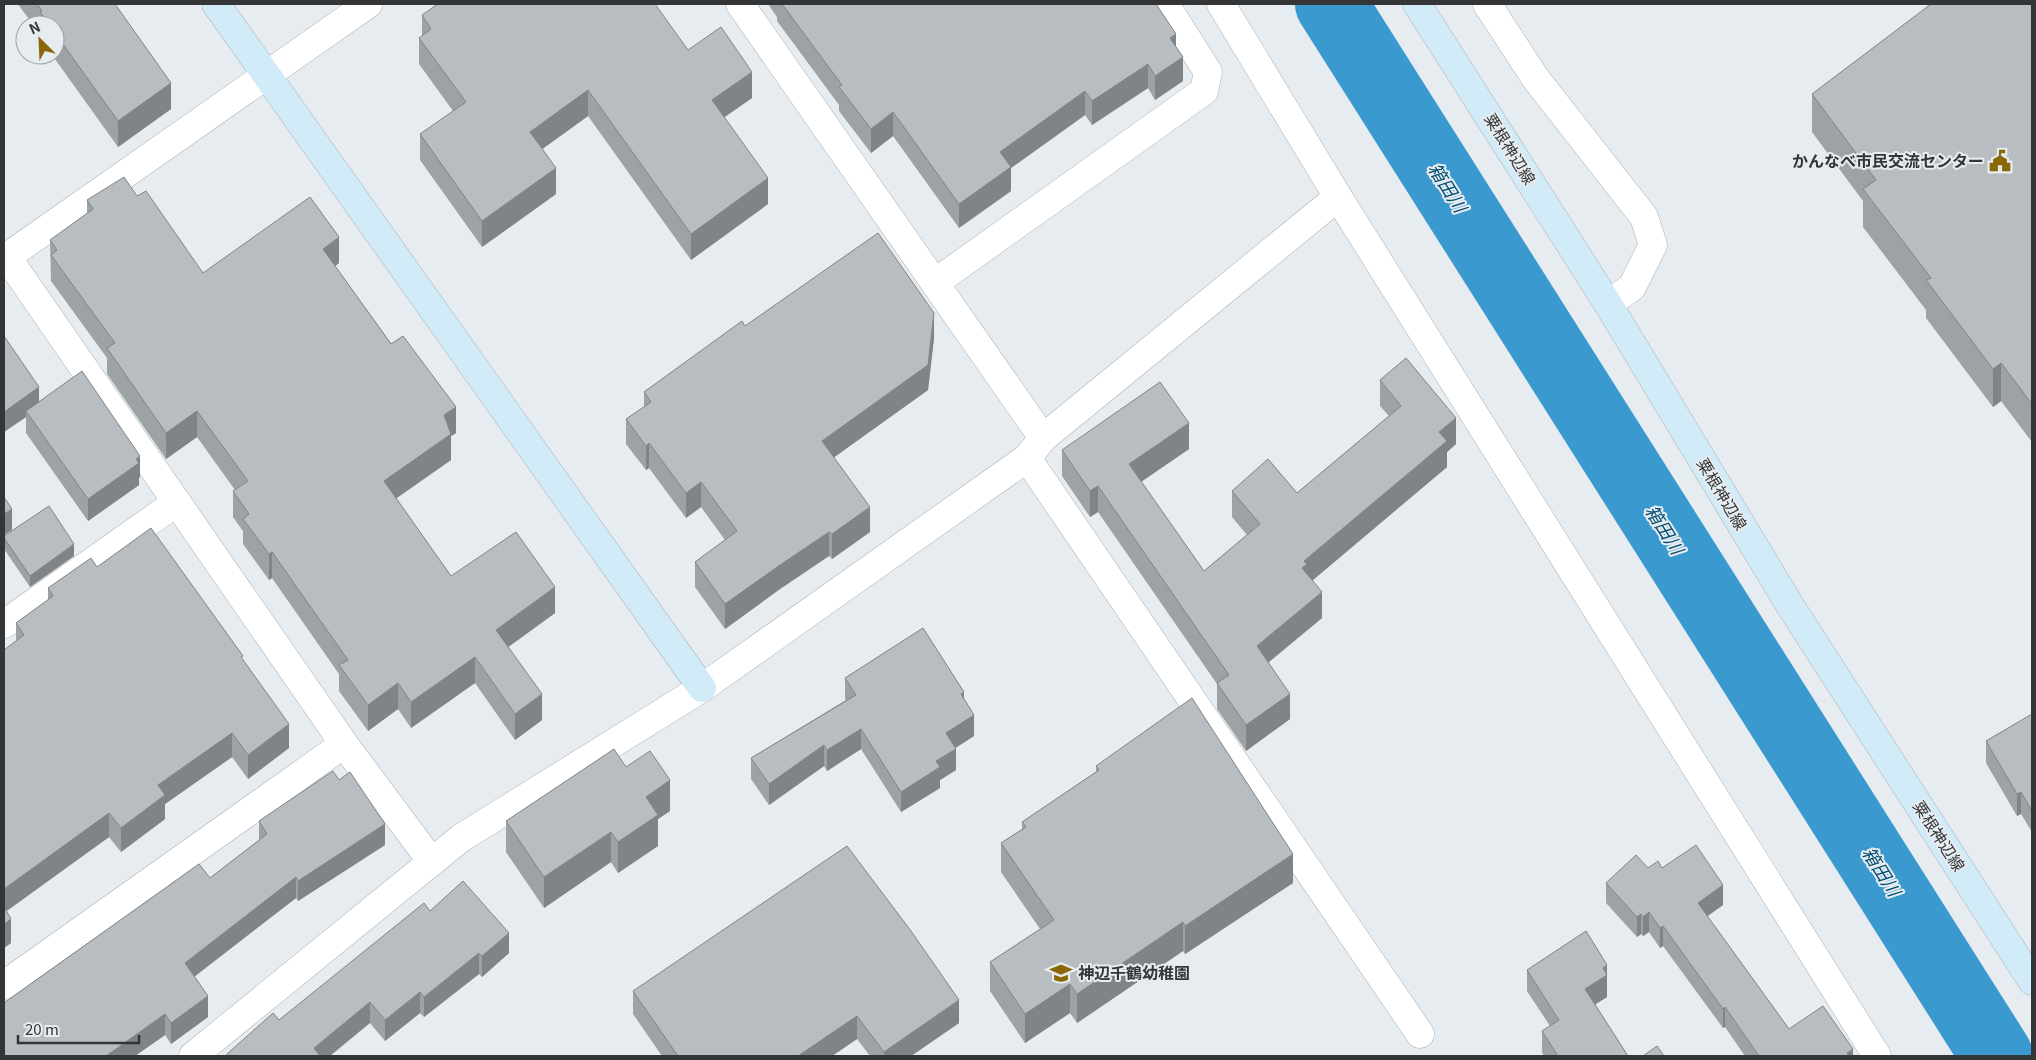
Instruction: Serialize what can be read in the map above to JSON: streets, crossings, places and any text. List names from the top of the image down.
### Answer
{
  "streets": {
    "main road": ["粟根神辺線"]
  },
  "water": ["箱田川"],
  "places": {
    "public building": ["かんなべ市民交流センター"],
    "school or university": ["神辺千鶴幼稚園"]
  },
  "scale_bar": "20 m",
  "north": "top left"
}
